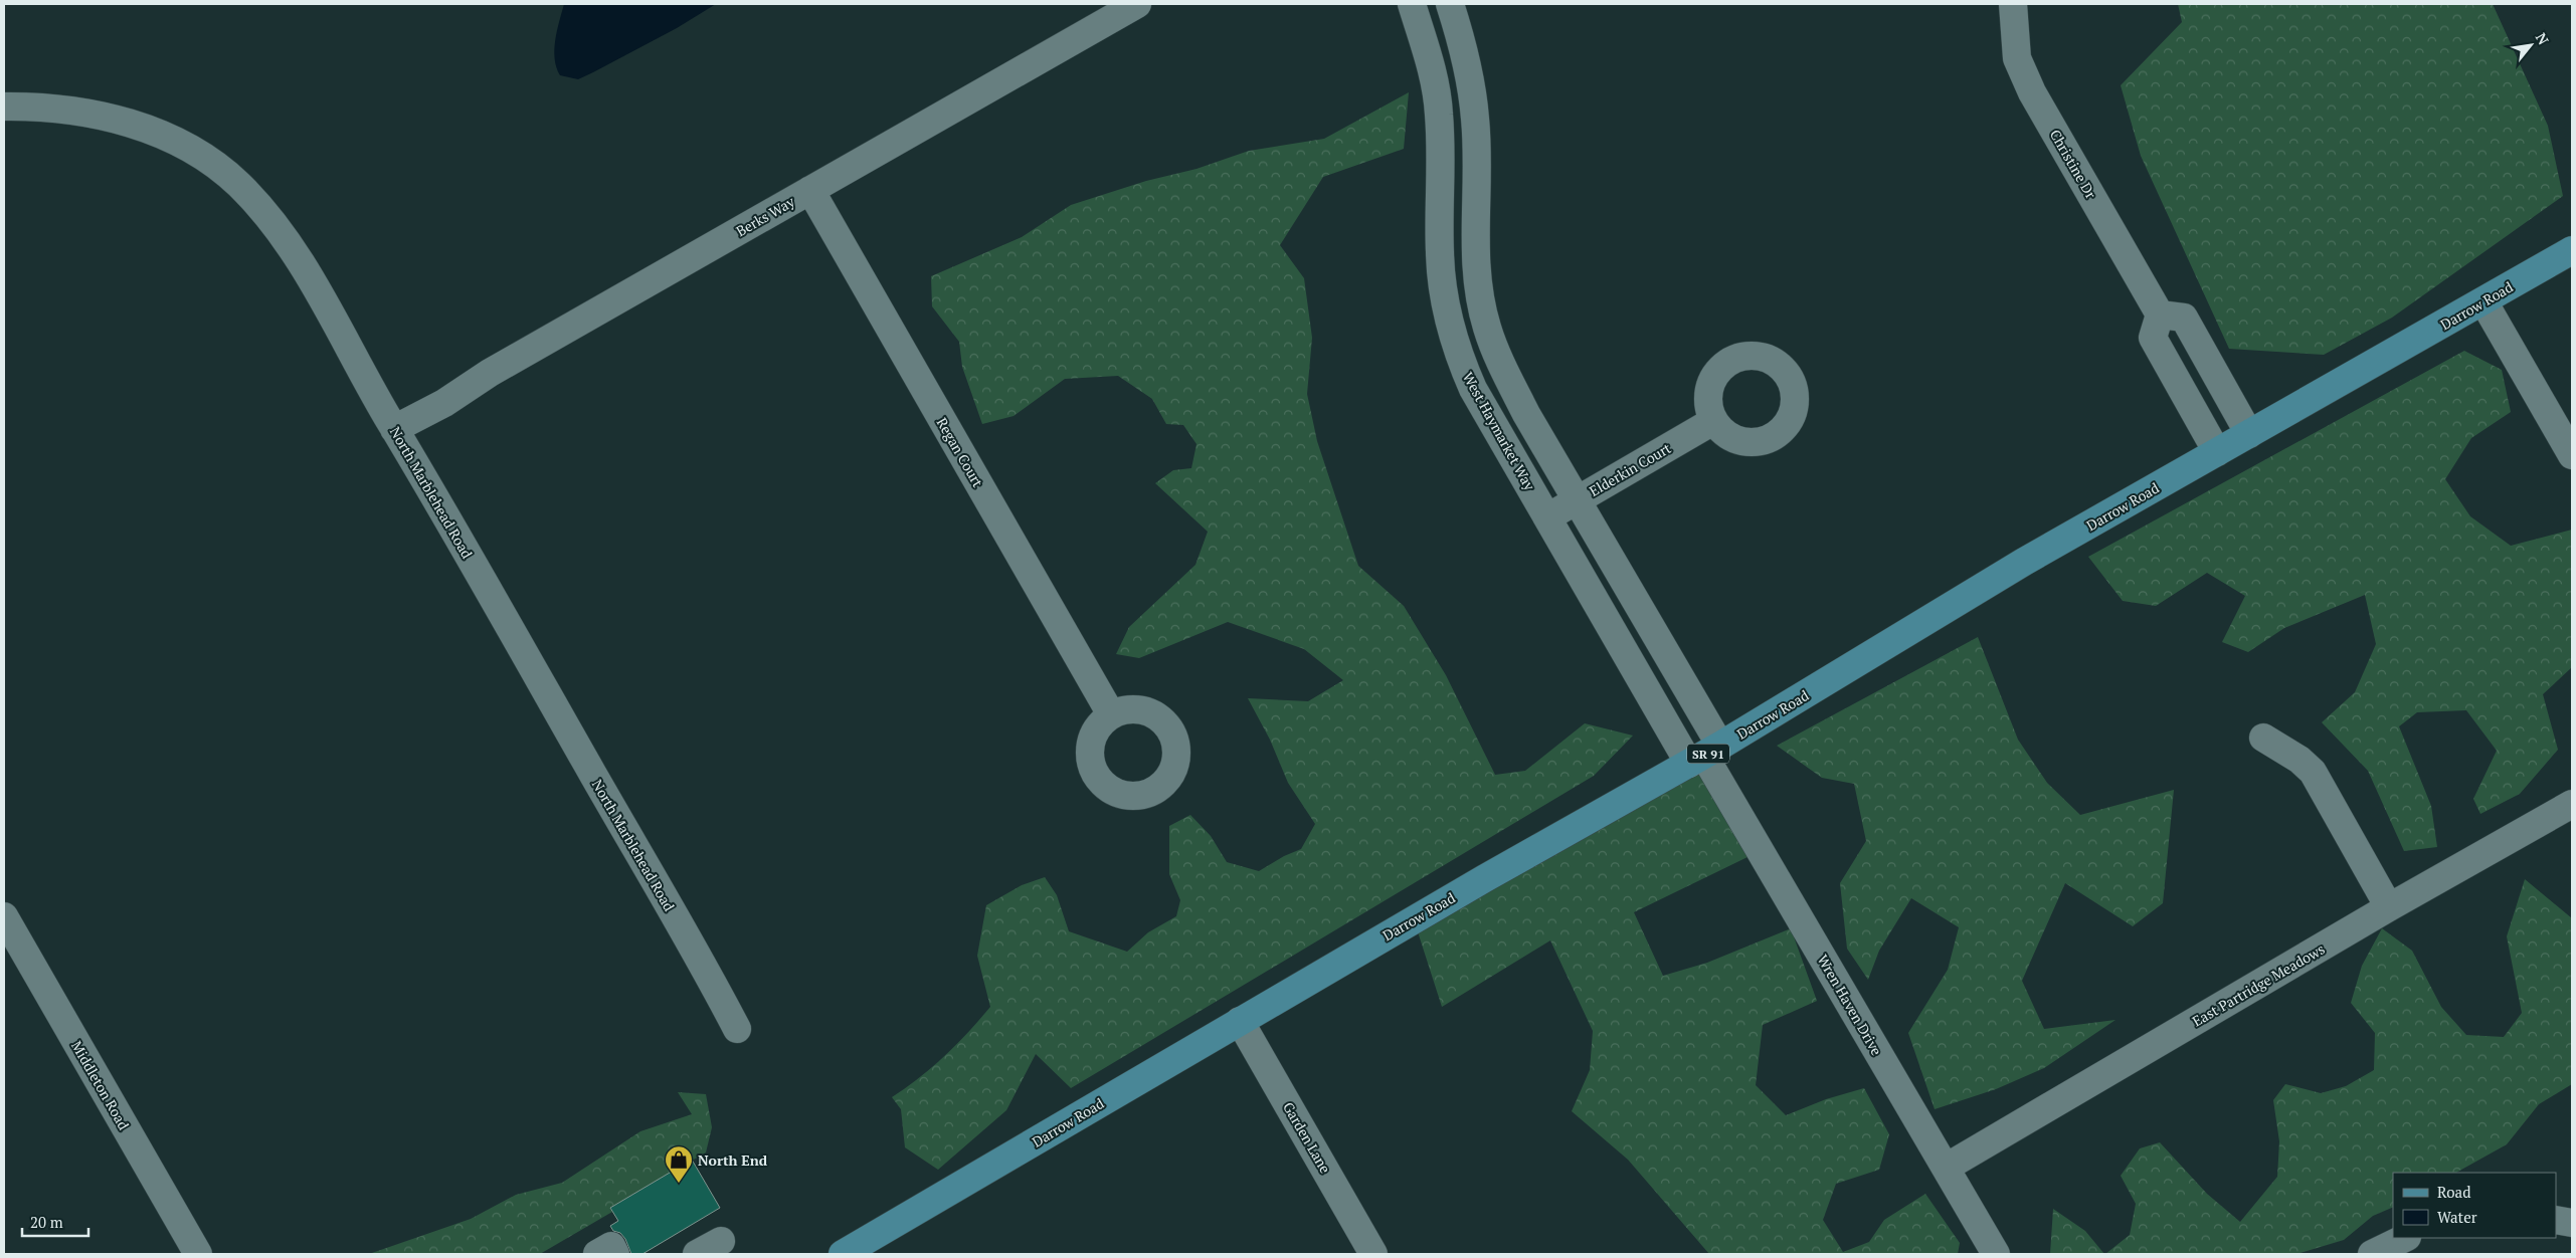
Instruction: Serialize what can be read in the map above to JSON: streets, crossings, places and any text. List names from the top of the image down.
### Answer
{
  "streets": {
    "main road": ["Darrow Road", "SR 91"],
    "street": [
      "Christine Dr",
      "Berks Way",
      "West Haymarket Way",
      "Regan Court",
      "Elderkin Court",
      "North Marblehead Road",
      "East Partridge Meadows",
      "Wren Haven Drive",
      "Middleton Road",
      "Garden Lane"
    ]
  },
  "crossings": [
    ["Berks Way", "Regan Court"],
    ["Berks Way", "North Marblehead Road"],
    ["Darrow Road", "West Haymarket Way"],
    ["Darrow Road", "Wren Haven Drive"],
    ["Darrow Road", "Garden Lane"],
    ["West Haymarket Way", "Elderkin Court"],
    ["West Haymarket Way", "Wren Haven Drive"],
    ["East Partridge Meadows", "Wren Haven Drive"]
  ],
  "places": {
    "shop": ["North End"]
  },
  "legend": ["Road", "Water"],
  "scale_bar": "20 m",
  "north": "top right"
}
